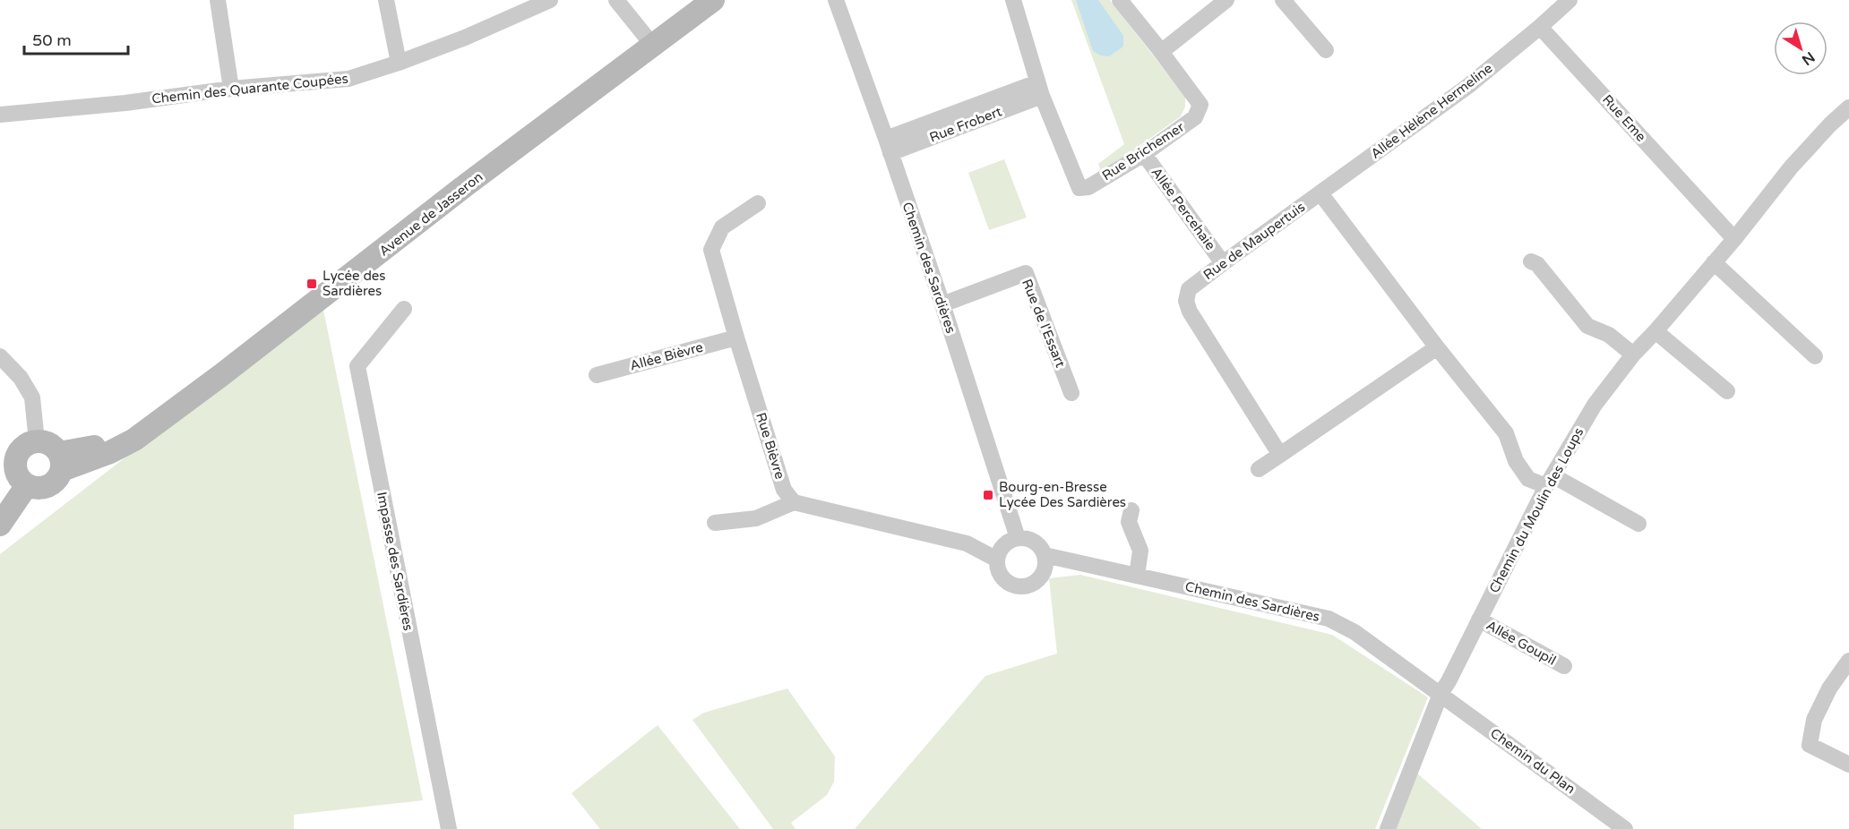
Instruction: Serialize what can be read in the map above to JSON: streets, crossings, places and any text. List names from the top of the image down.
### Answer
{
  "streets": {
    "main road": ["Avenue de Jasseron"],
    "street": [
      "Chemin des Quarante Coupées",
      "Allée Hélène Hermeline",
      "Rue Eme",
      "Rue Frobert",
      "Rue Brichemer",
      "Allée Percehaie",
      "Rue de Maupertuis",
      "Chemin des Sardières",
      "Rue de l'Essart",
      "Allée Bièvre",
      "Rue Bièvre",
      "Chemin du Moulin des Loups",
      "Impasse des Sardières",
      "Allée Goupil",
      "Chemin du Plan"
    ]
  },
  "crossings": [
    ["Allée Hélène Hermeline", "Rue Eme"],
    ["Allée Hélène Hermeline", "Rue de Maupertuis"],
    ["Rue Eme", "Chemin du Moulin des Loups"],
    ["Rue Frobert", "Rue Brichemer"],
    ["Rue Frobert", "Chemin des Sardières"],
    ["Rue Brichemer", "Allée Percehaie"],
    ["Allée Percehaie", "Rue de Maupertuis"],
    ["Chemin des Sardières", "Rue de l'Essart"],
    ["Chemin des Sardières", "Chemin du Moulin des Loups"],
    ["Chemin des Sardières", "Chemin du Plan"],
    ["Allée Bièvre", "Rue Bièvre"],
    ["Chemin du Moulin des Loups", "Allée Goupil"],
    ["Chemin du Moulin des Loups", "Chemin du Plan"]
  ],
  "places": {
    "transit": ["Lycée des Sardières", "Bourg-en-Bresse Lycée Des Sardières"]
  },
  "scale_bar": "50 m",
  "north": "bottom right"
}
